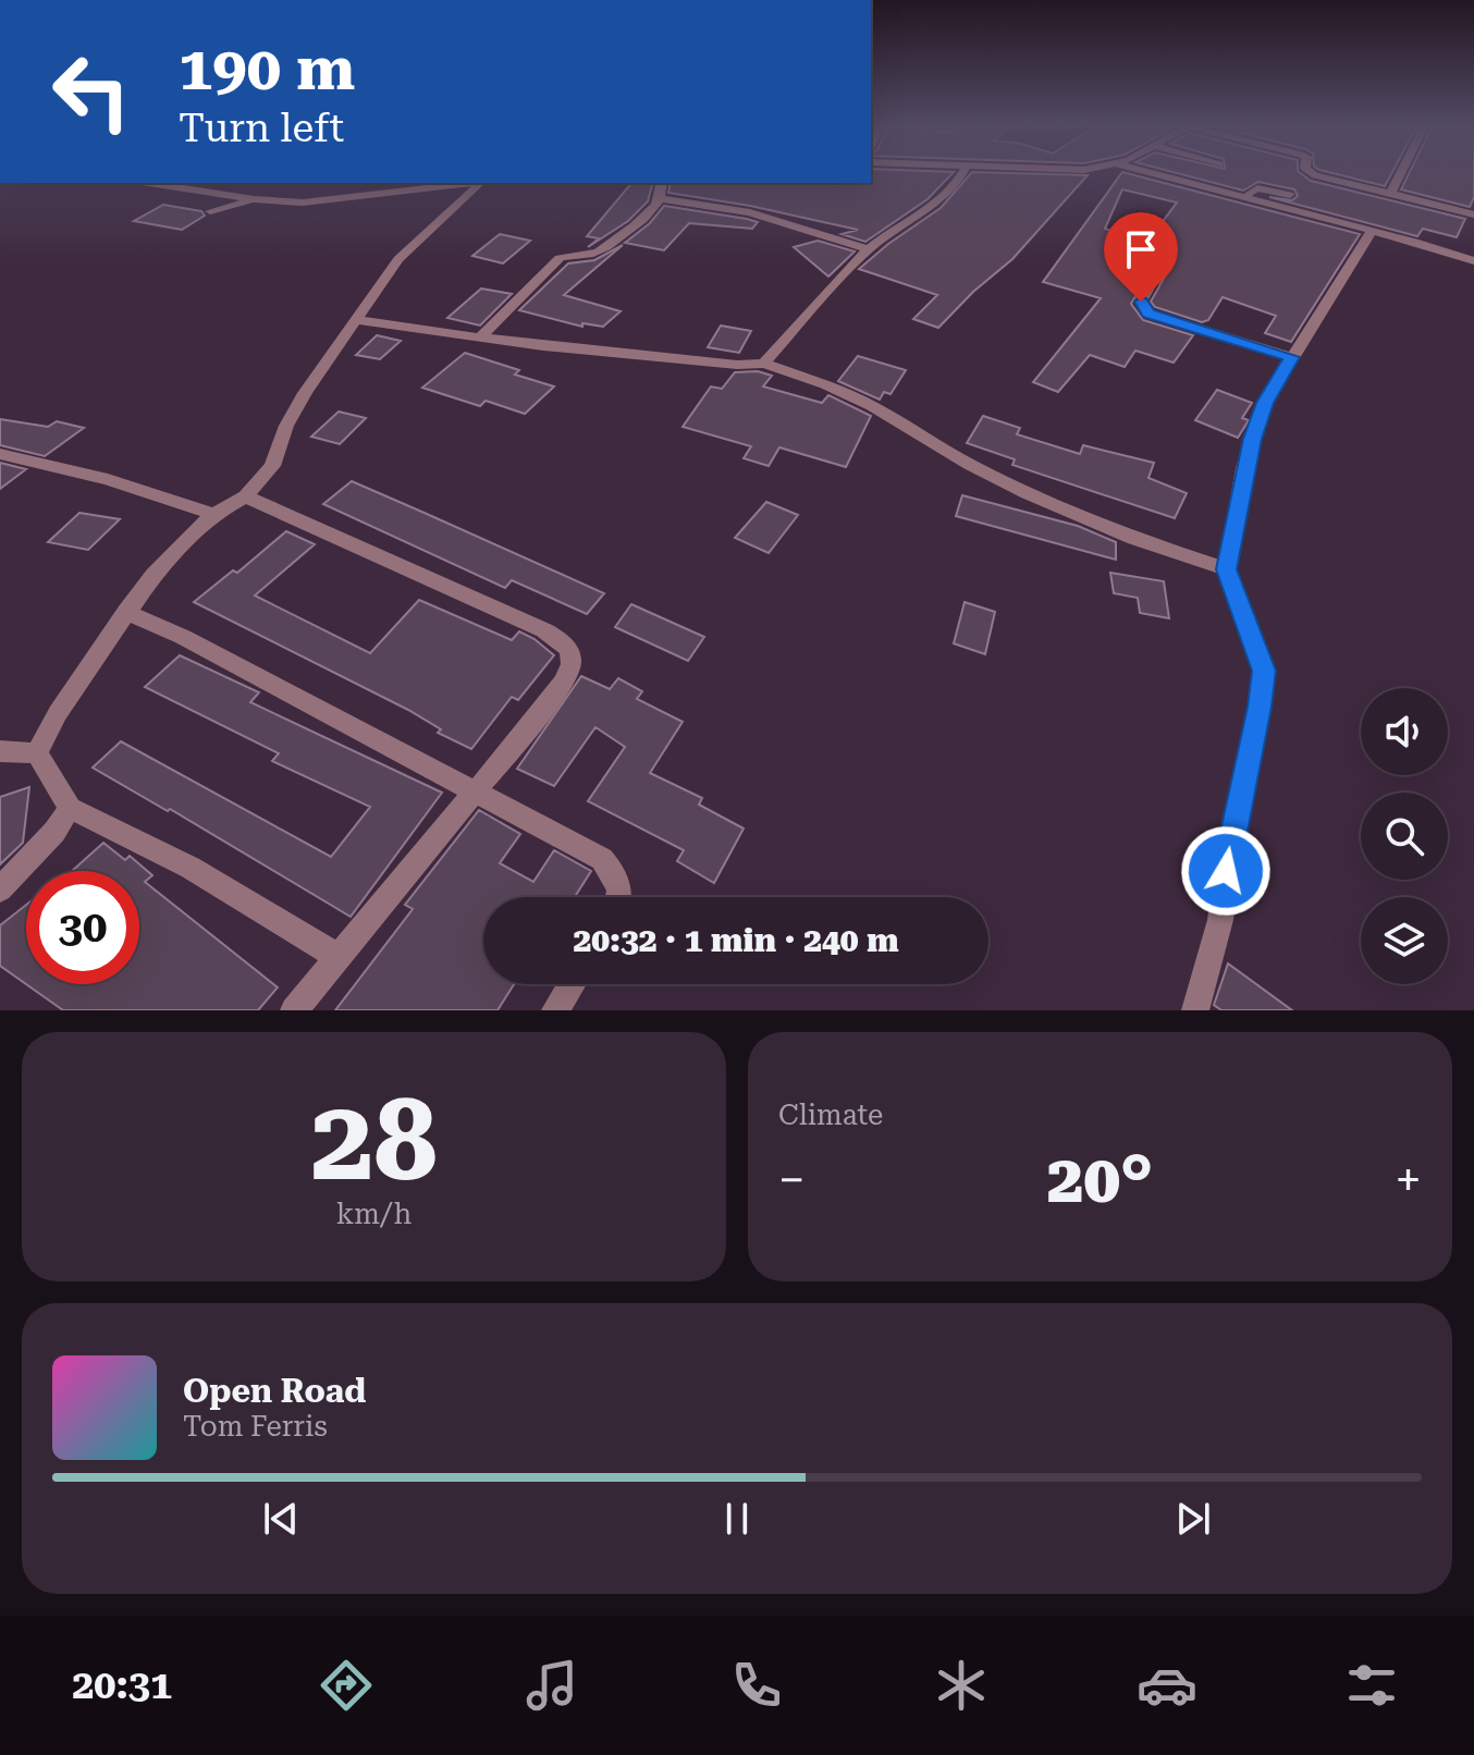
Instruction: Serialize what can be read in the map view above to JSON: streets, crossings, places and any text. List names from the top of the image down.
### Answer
{
  "page": {
    "turn": ["190 m", "Turn left"],
    "limit": "30",
    "trip": "20:32 · 1 min · 240 m",
    "tile": [
      ["28", "km/h"],
      "Climate"
    ],
    "heat": ["−", "20°", "+"],
    "song": ["Open Road", "Tom Ferris"],
    "tabs": "20:31"
  }
}
